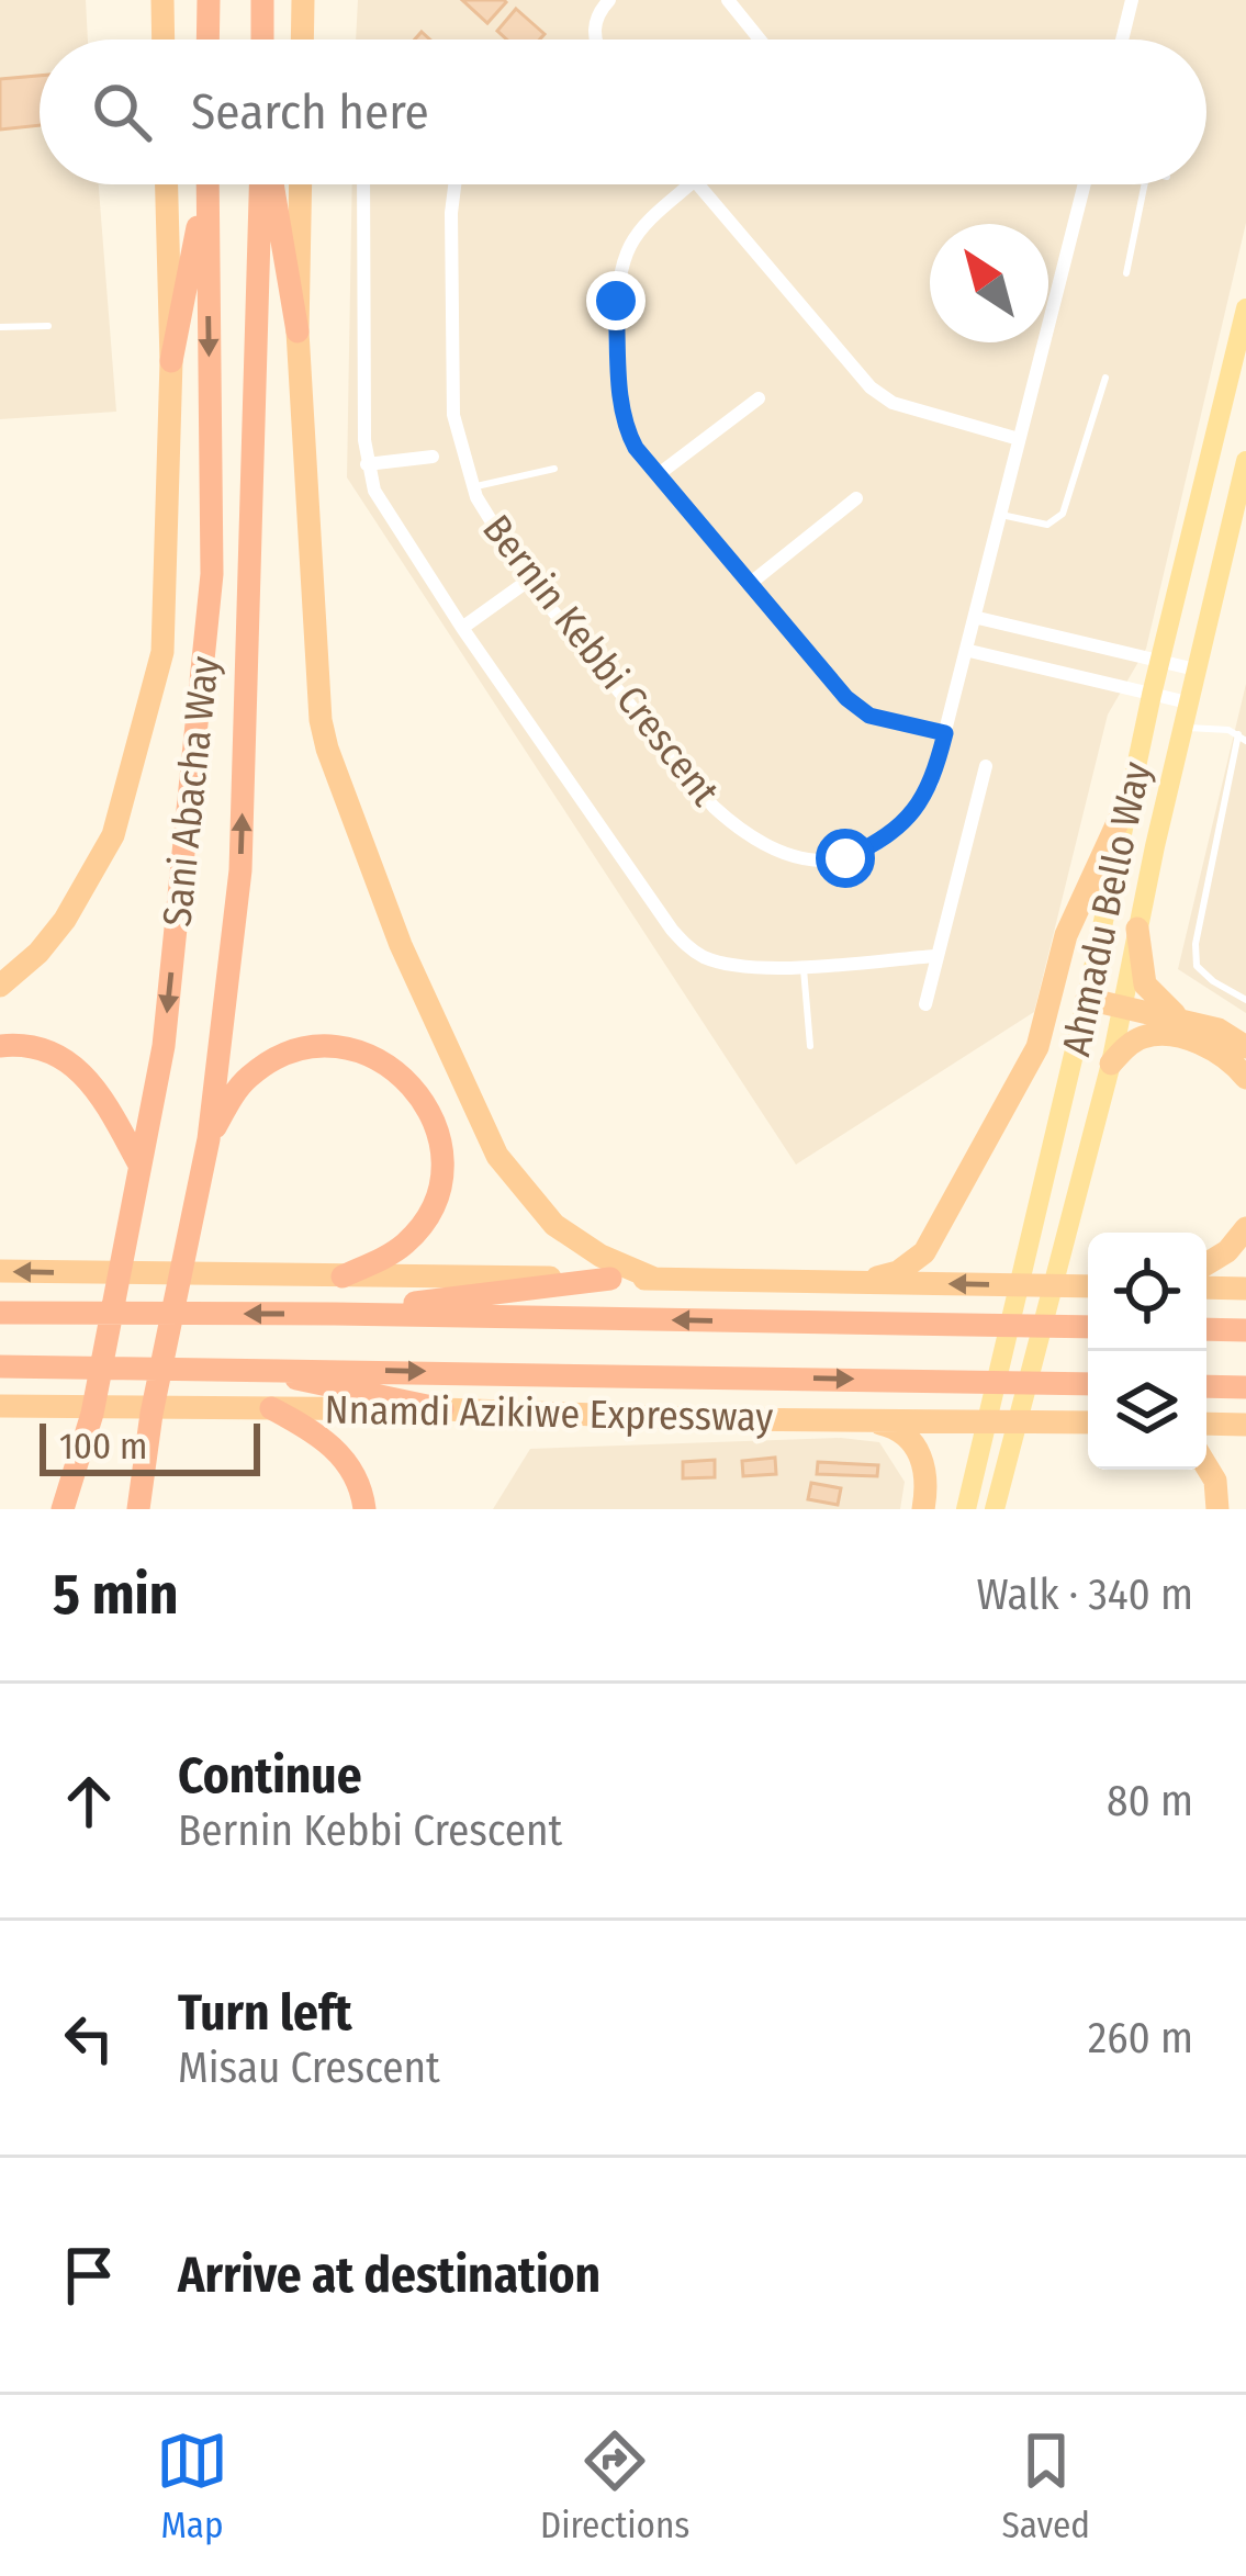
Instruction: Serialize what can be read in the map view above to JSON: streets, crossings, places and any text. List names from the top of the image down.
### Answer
{
  "streets": {
    "highway": ["Sani Abacha Way", "Nnamdi Azikiwe Expressway"],
    "main road": ["Ahmadu Bello Way"],
    "street": ["Bernin Kebbi Crescent"]
  },
  "scale_bar": "100 m",
  "north": "top left",
  "page": {
    "search": "Search here",
    "scale": "100 m",
    "heading": ["5 min", "Walk · 340 m"],
    "list": [
      ["Continue", "Bernin Kebbi Crescent", "80 m"],
      ["Turn left", "Misau Crescent", "260 m"],
      "Arrive at destination"
    ],
    "nav": ["Map", "Directions", "Saved"]
  }
}
